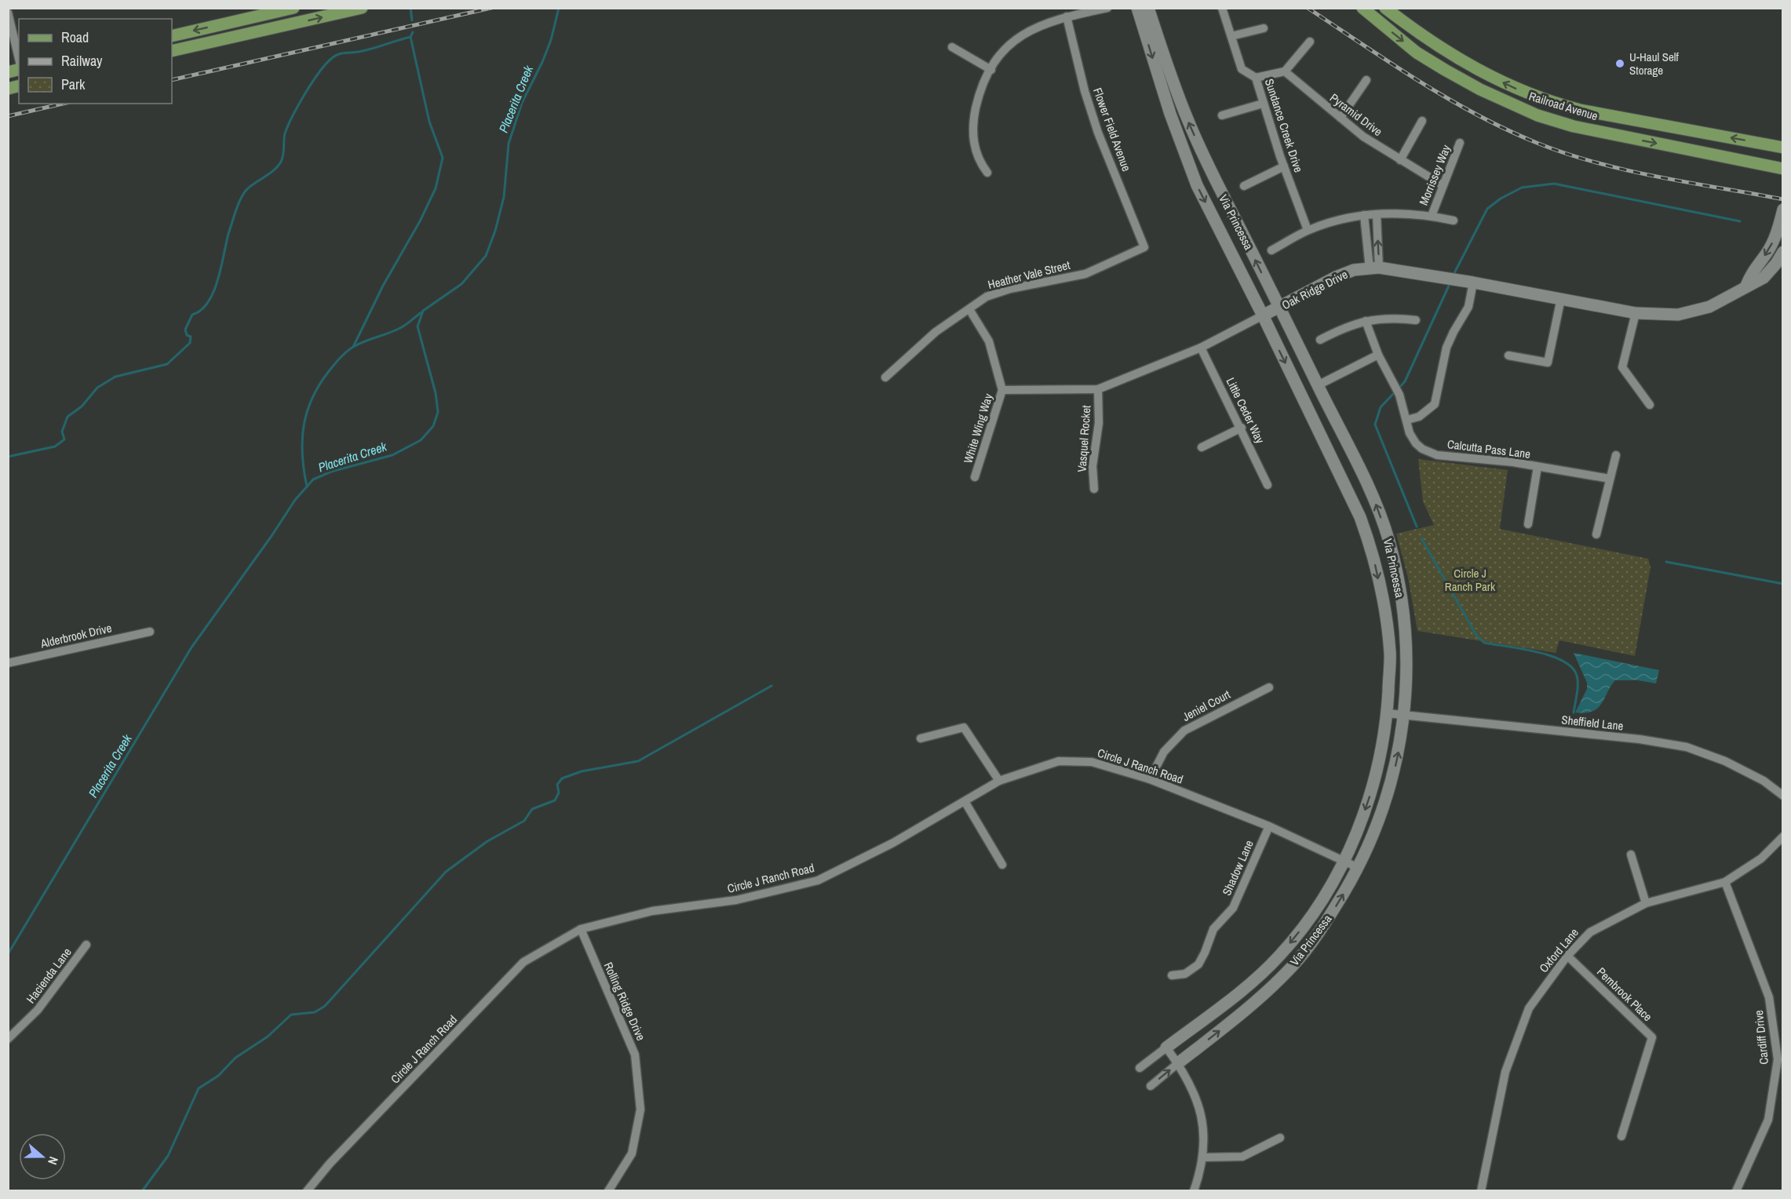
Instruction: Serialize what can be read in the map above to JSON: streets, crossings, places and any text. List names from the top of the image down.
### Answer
{
  "streets": {
    "main road": ["Railroad Avenue"],
    "street": [
      "Pyramid Drive",
      "Sundance Creek Drive",
      "Flower Field Avenue",
      "Morrissey Way",
      "Via Princessa",
      "Heather Vale Street",
      "Oak Ridge Drive",
      "Little Ceder Way",
      "White Wing Way",
      "Vasquel Rocket",
      "Calcutta Pass Lane",
      "Alderbrook Drive",
      "Jeniel Court",
      "Sheffield Lane",
      "Circle J Ranch Road",
      "Shadow Lane",
      "Oxford Lane",
      "Hacienda Lane",
      "Pembrook Place",
      "Rolling Ridge Drive",
      "Cardiff Drive"
    ]
  },
  "crossings": [
    ["Pyramid Drive", "Morrissey Way"],
    ["Flower Field Avenue", "Heather Vale Street"],
    ["Via Princessa", "Oak Ridge Drive"],
    ["Via Princessa", "Sheffield Lane"],
    ["Via Princessa", "Circle J Ranch Road"],
    ["Heather Vale Street", "White Wing Way"],
    ["Oak Ridge Drive", "Little Ceder Way"],
    ["Oak Ridge Drive", "White Wing Way"],
    ["Oak Ridge Drive", "Vasquel Rocket"],
    ["Jeniel Court", "Circle J Ranch Road"],
    ["Circle J Ranch Road", "Shadow Lane"],
    ["Circle J Ranch Road", "Rolling Ridge Drive"],
    ["Oxford Lane", "Pembrook Place"],
    ["Oxford Lane", "Cardiff Drive"]
  ],
  "water": ["Placerita Creek"],
  "parks": ["Circle J Ranch Park"],
  "places": ["U-Haul Self Storage"],
  "legend": ["Road", "Railway", "Park"],
  "north": "right"
}
